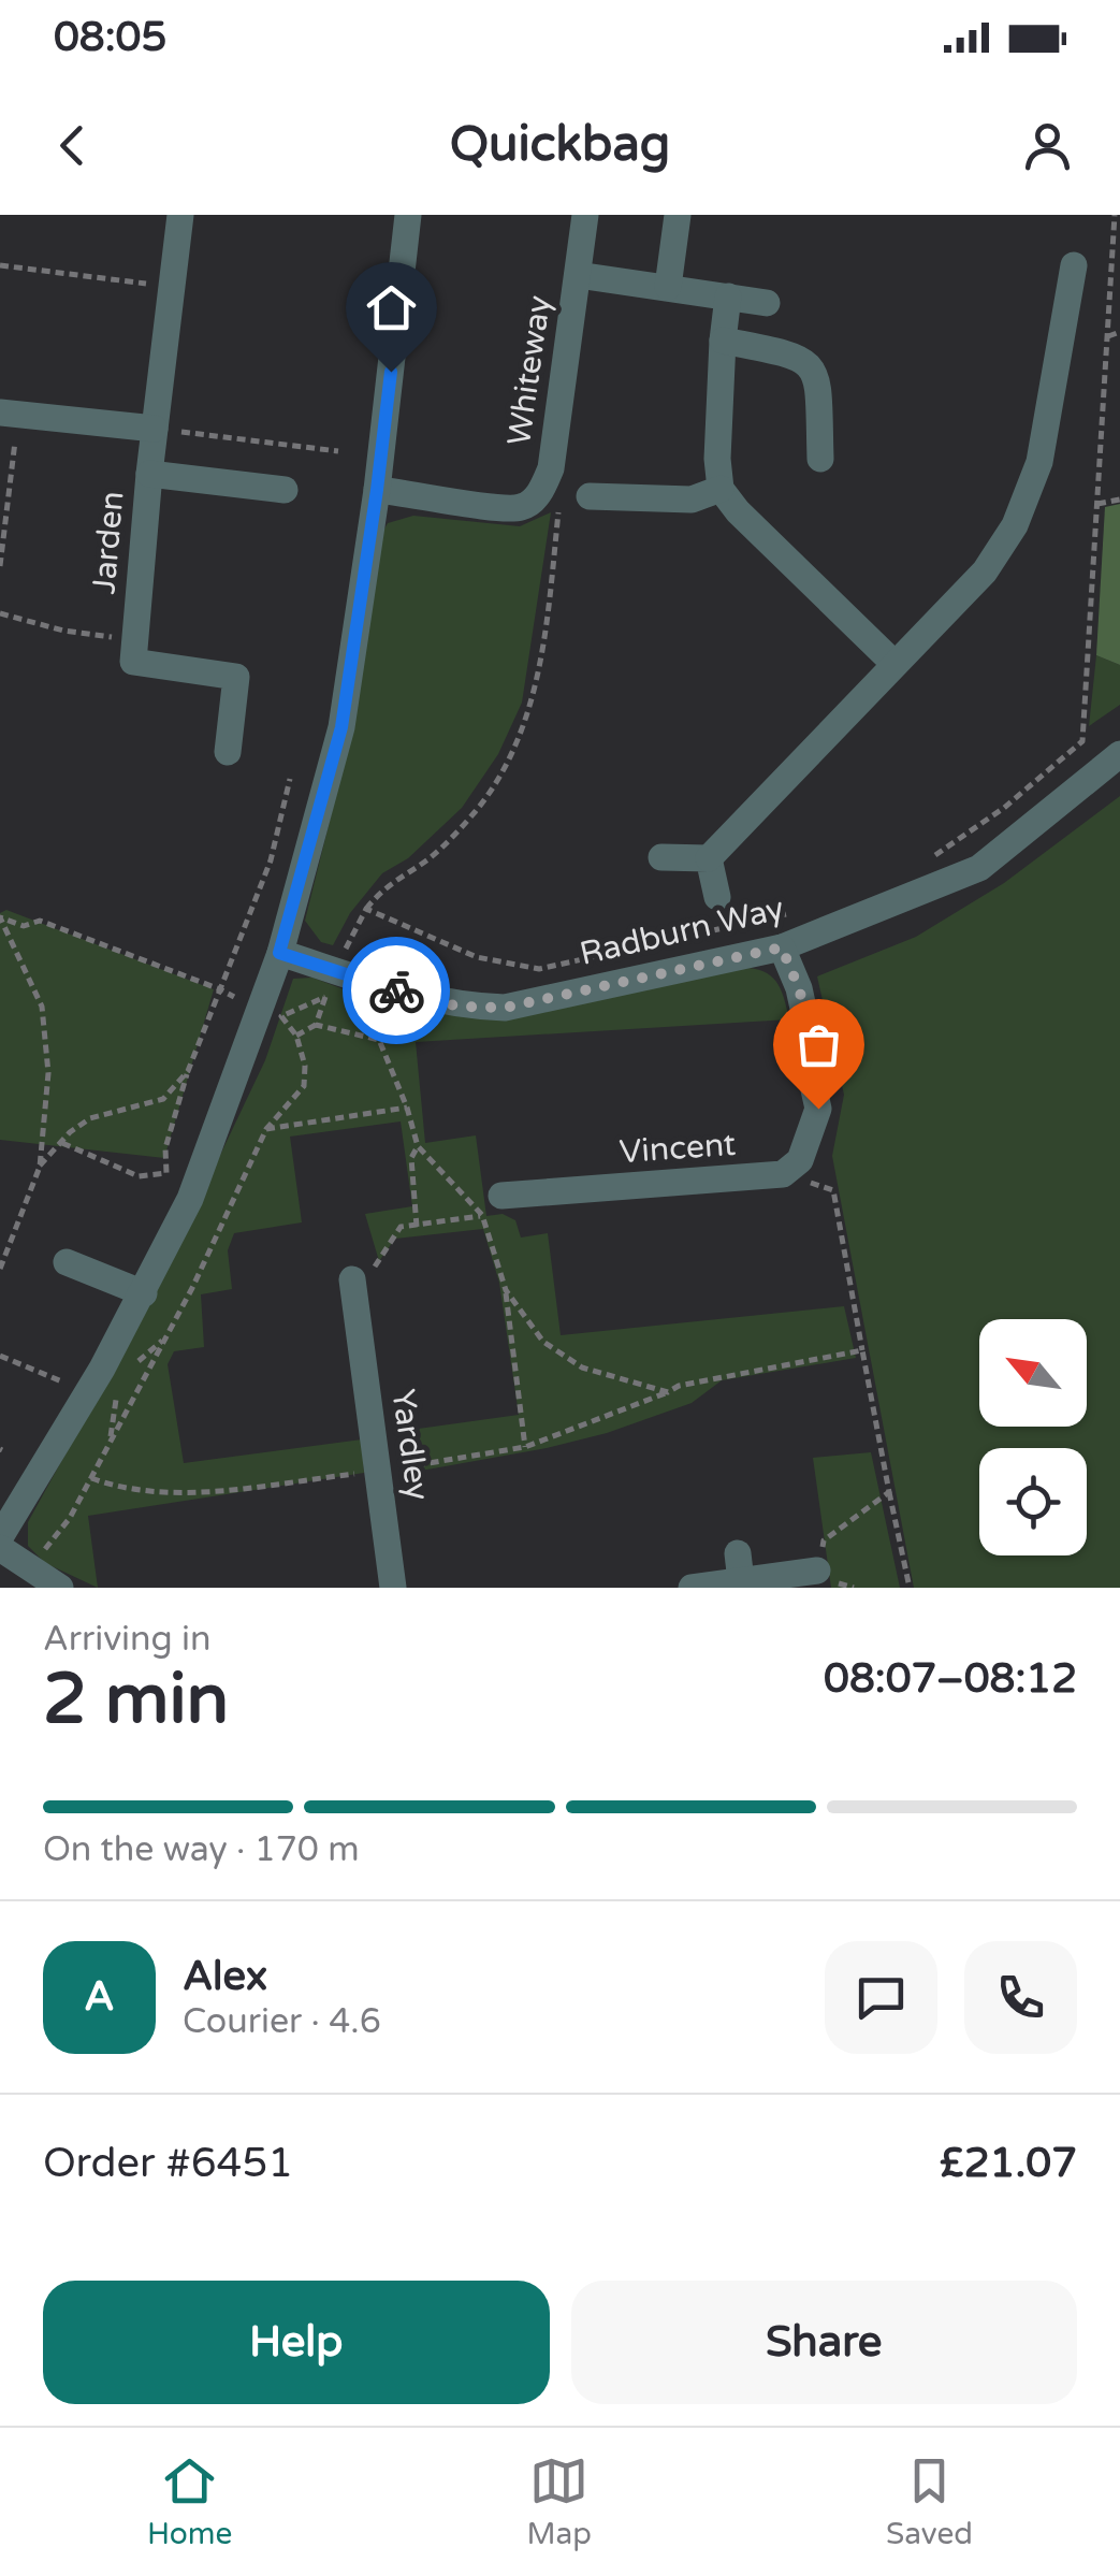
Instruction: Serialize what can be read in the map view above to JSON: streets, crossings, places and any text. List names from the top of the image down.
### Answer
{
  "streets": {
    "street": [
      "Whiteway",
      "Jarden",
      "Radburn Way",
      "Vincent",
      "Yardley"
    ]
  },
  "crossings": [
    ["Radburn Way", "Vincent"]
  ],
  "north": "top left",
  "page": {
    "status": "08:05",
    "header": "Quickbag",
    "heading": ["2 min", "Arriving in", "08:07–08:12"],
    "panel": [
      "Alex",
      "Courier · 4.6",
      "Order #6451",
      "£21.07"
    ],
    "bar": "On the way · 170 m",
    "round": "A",
    "buttons": ["Help", "Share"],
    "tabs": ["Home", "Map", "Saved"]
  }
}
